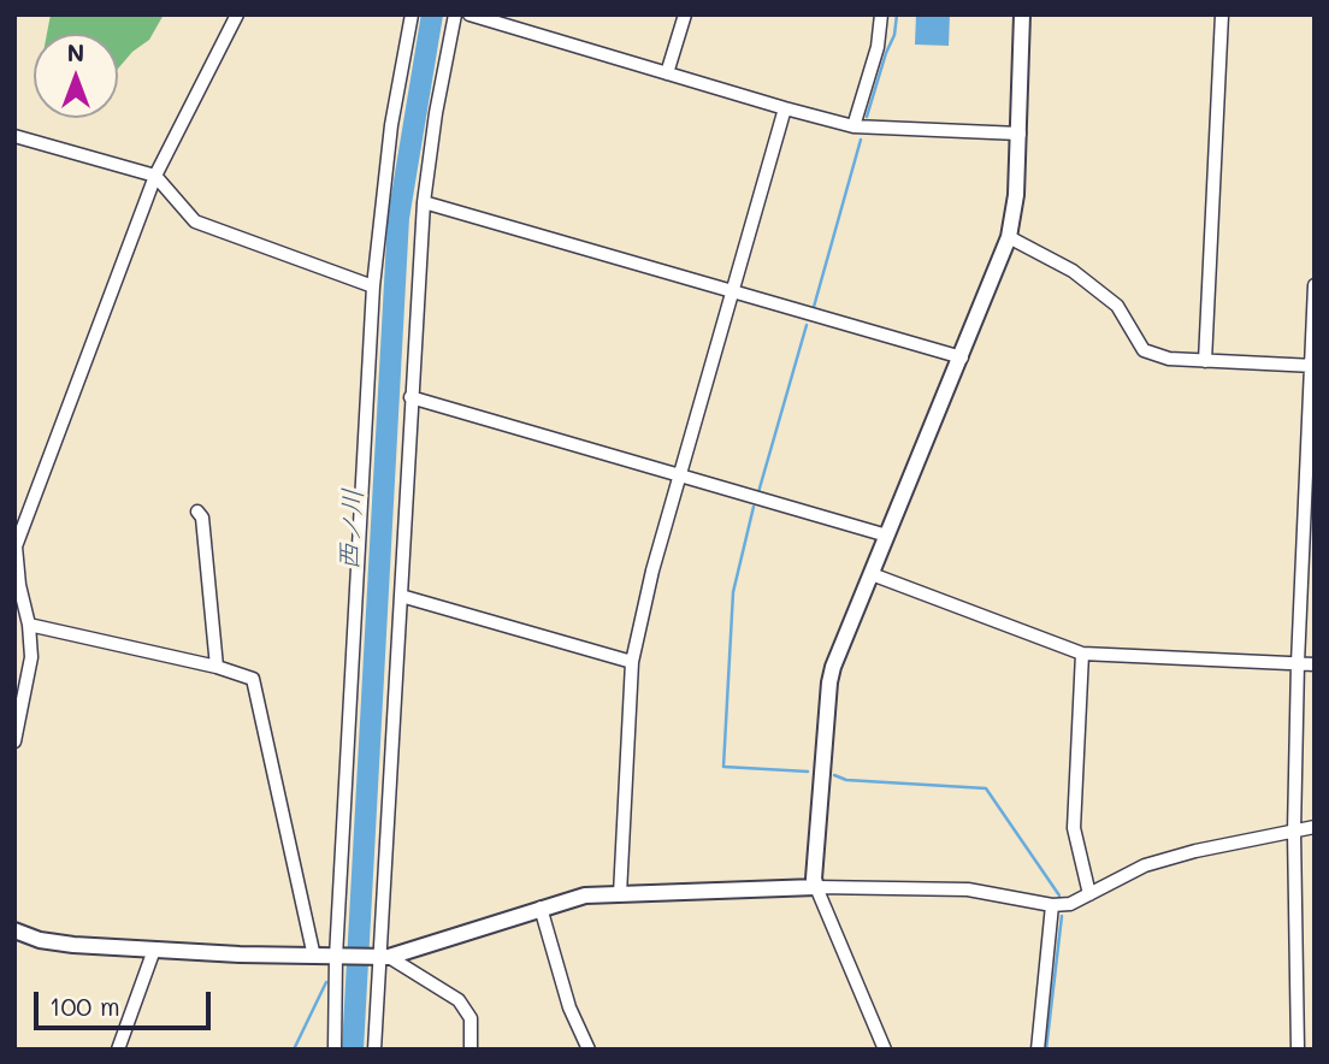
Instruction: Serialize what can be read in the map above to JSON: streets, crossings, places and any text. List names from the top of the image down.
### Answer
{
  "water": ["西ノ川"],
  "scale_bar": "100 m",
  "north": "top"
}
